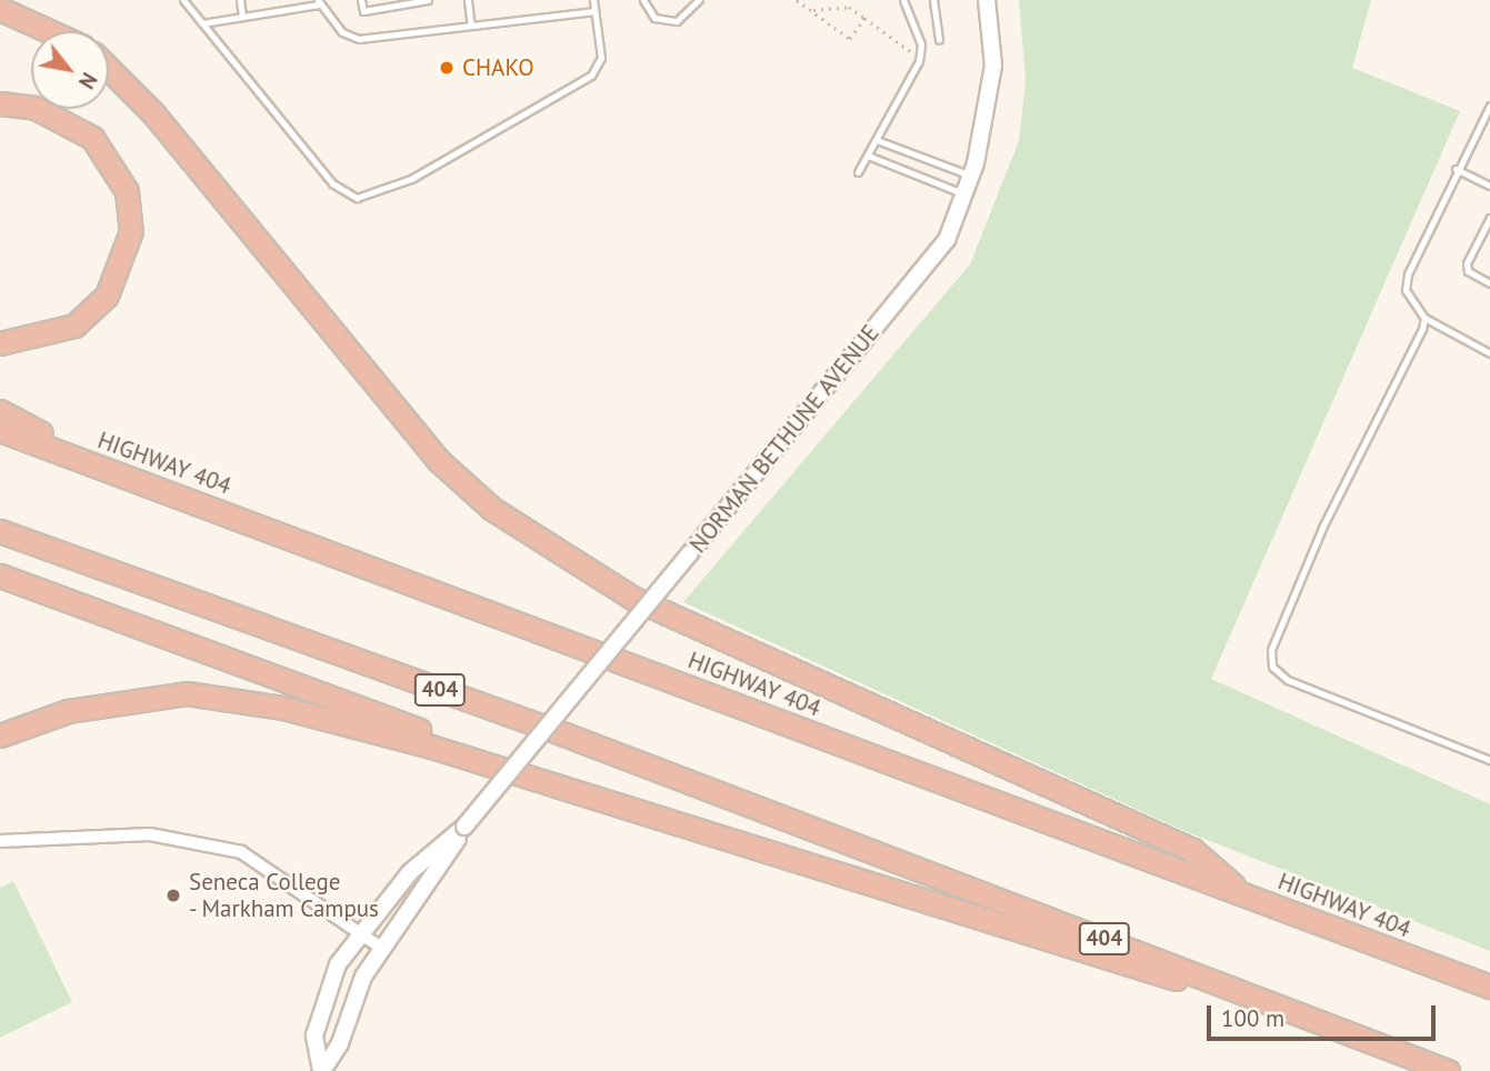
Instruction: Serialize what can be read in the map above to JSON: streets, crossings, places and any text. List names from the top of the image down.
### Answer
{
  "streets": {
    "highway": ["HIGHWAY 404", "404"],
    "street": ["NORMAN BETHUNE AVENUE"]
  },
  "places": ["CHAKO", "Seneca College - Markham Campus"],
  "scale_bar": "100 m",
  "north": "bottom right"
}
